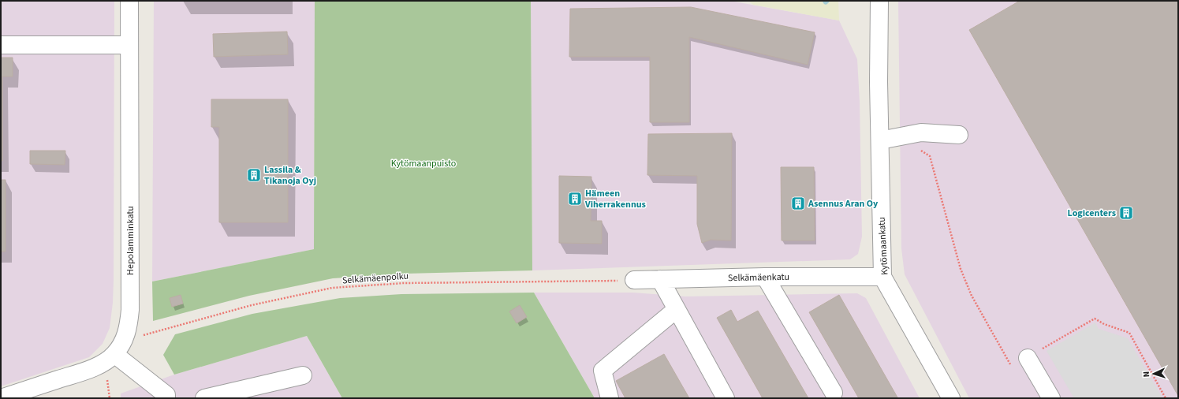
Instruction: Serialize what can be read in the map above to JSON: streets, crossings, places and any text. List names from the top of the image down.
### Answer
{
  "streets": {
    "street": ["Hepolamminkatu", "Kytömaankatu", "Selkämäenkatu"],
    "path": ["Selkämäenpolku"]
  },
  "crossings": [
    ["Hepolamminkatu", "Selkämäenpolku"],
    ["Kytömaankatu", "Selkämäenkatu"],
    ["Selkämäenkatu", "Selkämäenpolku"]
  ],
  "parks": ["Kytömaanpuisto"],
  "places": {
    "building": [
      "Lassila & Tikanoja Oyj",
      "Hämeen Viherrakennus",
      "Asennus Aran Oy",
      "Logicenters"
    ]
  },
  "north": "left"
}
